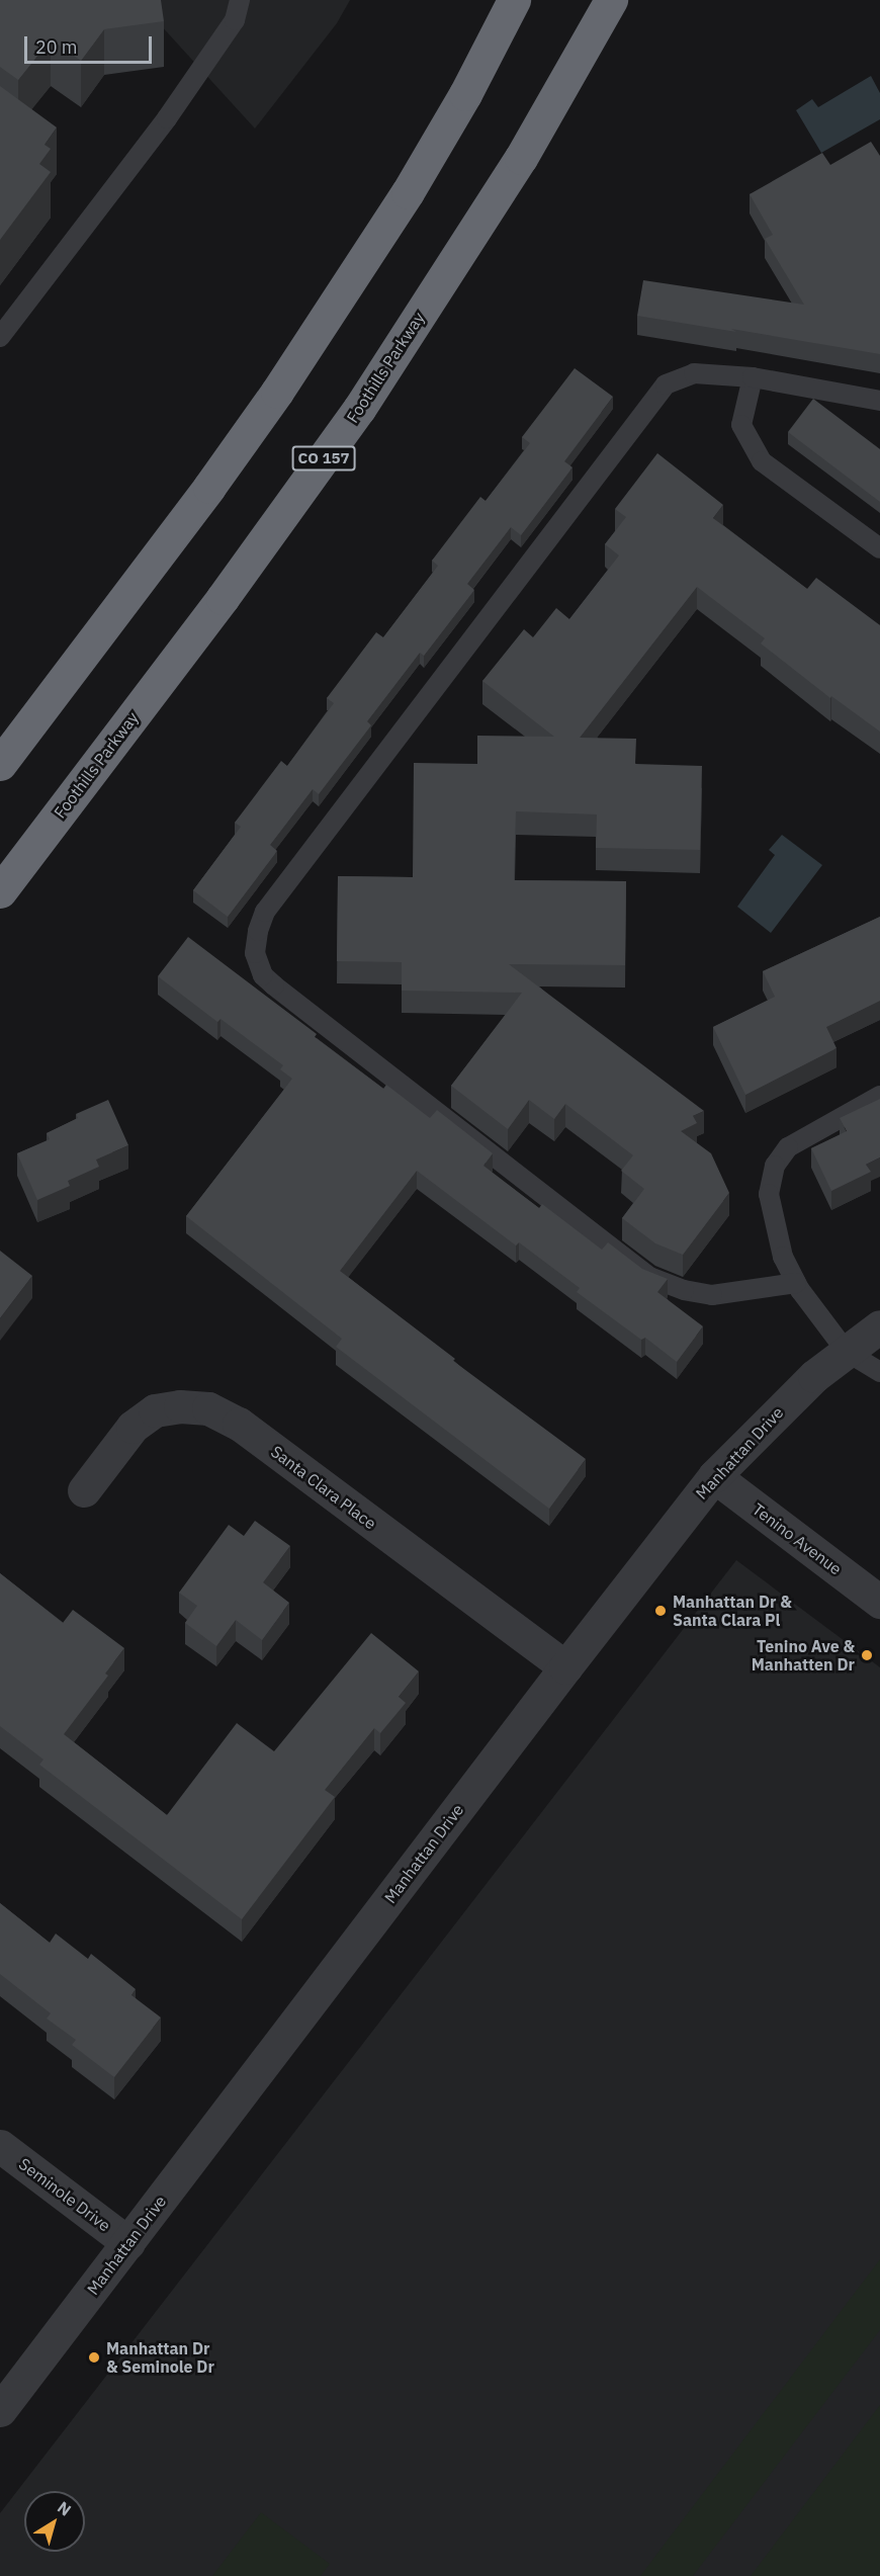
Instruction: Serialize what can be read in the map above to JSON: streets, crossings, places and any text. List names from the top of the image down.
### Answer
{
  "streets": {
    "highway": ["Foothills Parkway", "CO 157"],
    "street": [
      "Manhattan Drive",
      "Santa Clara Place",
      "Tenino Avenue",
      "Seminole Drive"
    ]
  },
  "crossings": [
    ["Manhattan Drive", "Santa Clara Place"],
    ["Manhattan Drive", "Tenino Avenue"],
    ["Manhattan Drive", "Seminole Drive"]
  ],
  "places": ["Manhattan Dr & Santa Clara Pl", "Tenino Ave & Manhatten Dr", "Manhattan Dr & Seminole Dr"],
  "scale_bar": "20 m",
  "north": "top right"
}
